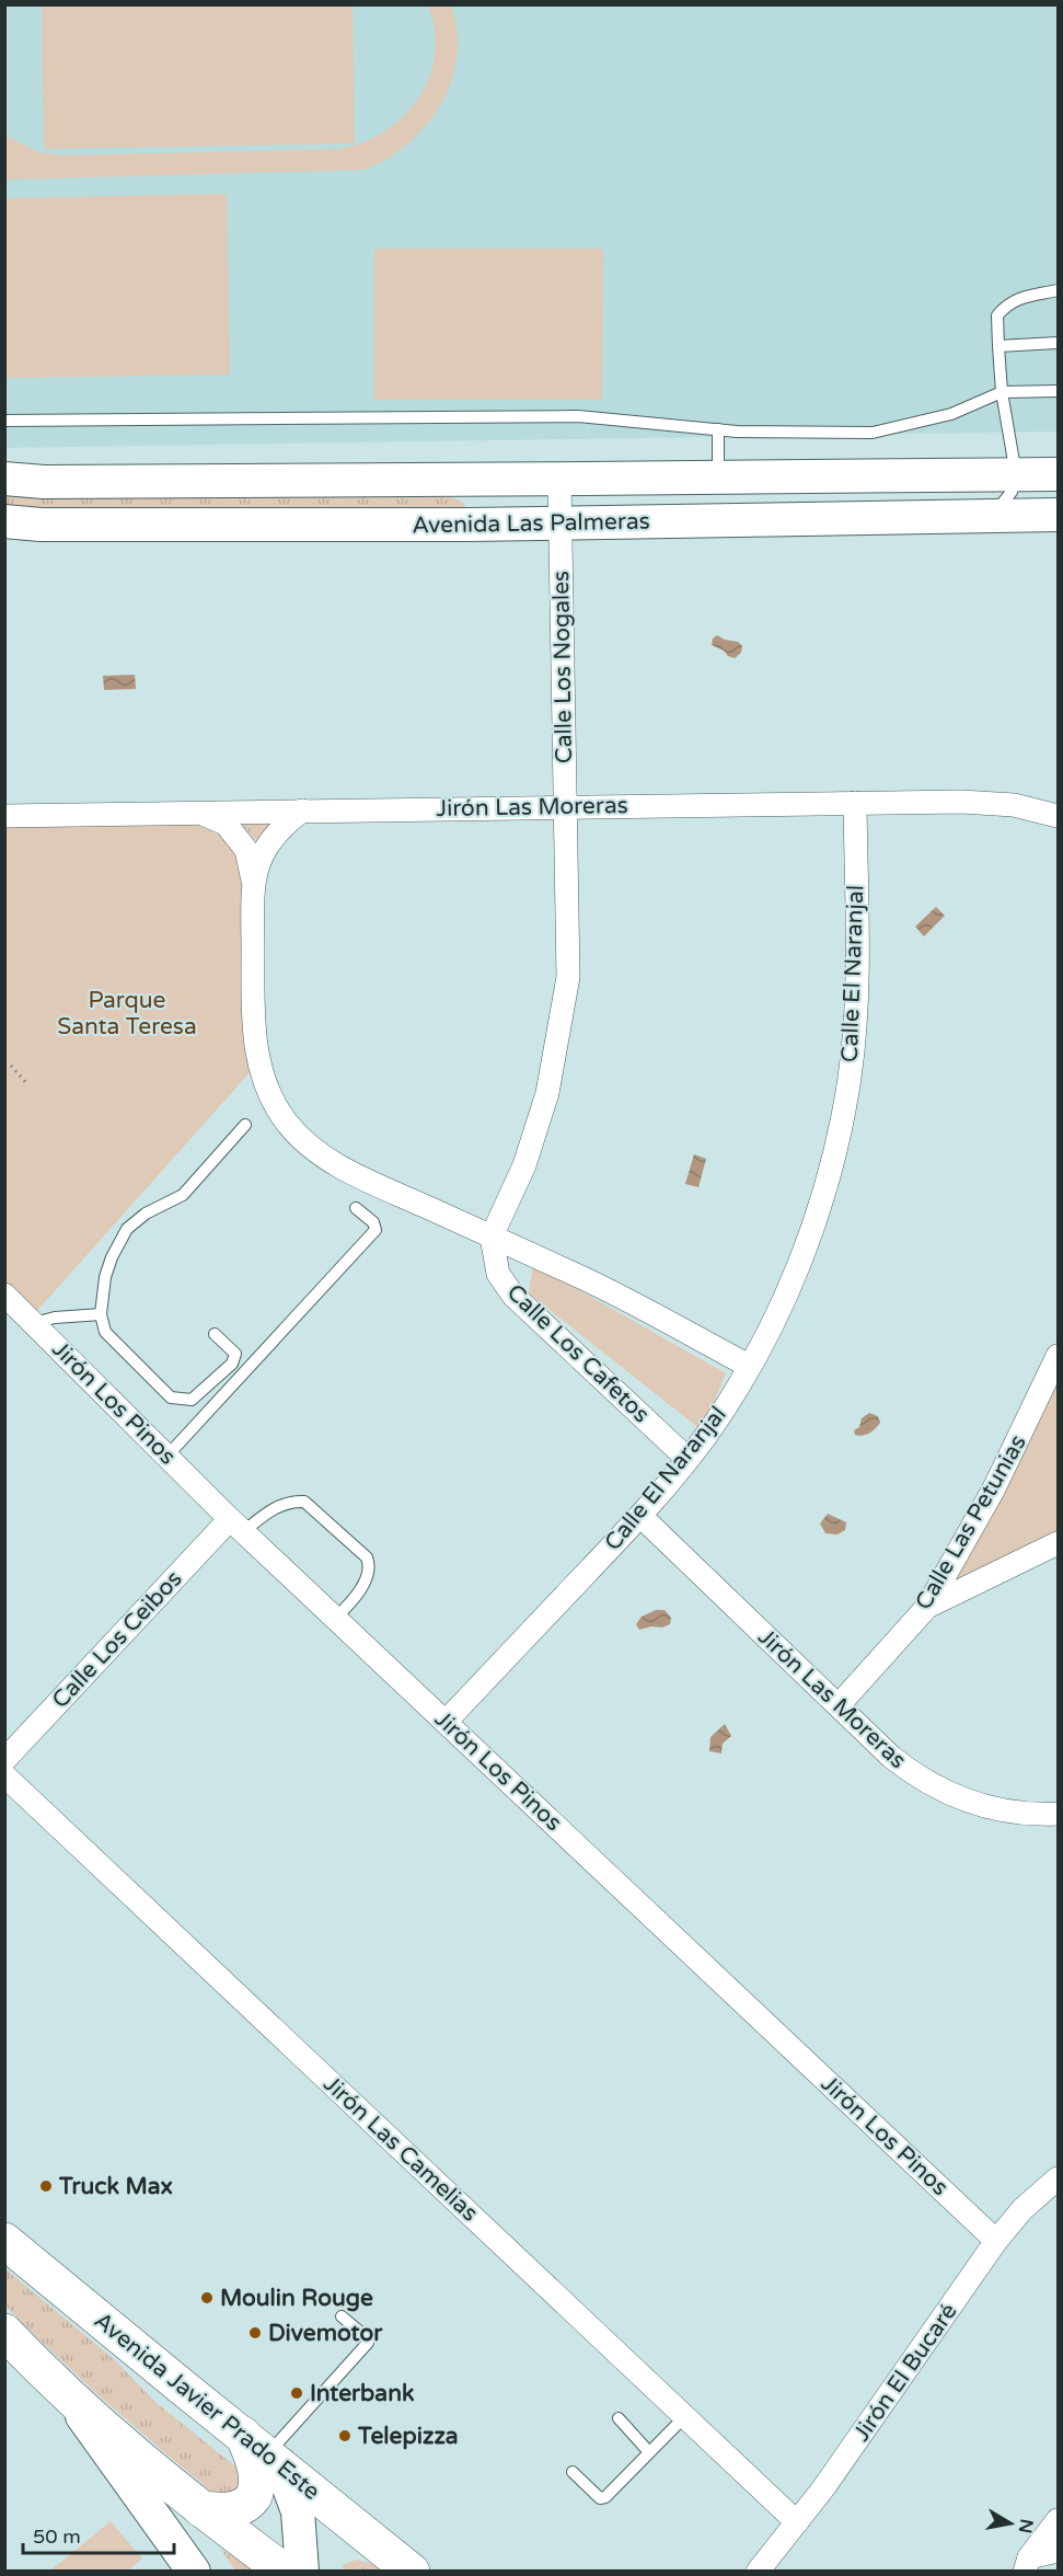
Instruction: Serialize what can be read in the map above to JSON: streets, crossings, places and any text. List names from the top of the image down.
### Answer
{
  "streets": {
    "main road": ["Avenida Las Palmeras", "Avenida Javier Prado Este"],
    "street": [
      "Calle Los Nogales",
      "Jirón Las Moreras",
      "Calle El Naranjal",
      "Calle Los Cafetos",
      "Jirón Los Pinos",
      "Calle Las Petunias",
      "Calle Los Ceibos",
      "Jirón Las Camelias",
      "Jirón El Bucaré"
    ]
  },
  "crossings": [
    ["Avenida Las Palmeras", "Calle Los Nogales"],
    ["Calle Los Nogales", "Jirón Las Moreras"],
    ["Calle Los Nogales", "Calle Los Cafetos"],
    ["Jirón Las Moreras", "Calle El Naranjal"],
    ["Jirón Las Moreras", "Calle Los Cafetos"],
    ["Jirón Las Moreras", "Calle Las Petunias"],
    ["Calle El Naranjal", "Calle Los Cafetos"],
    ["Calle El Naranjal", "Jirón Los Pinos"],
    ["Jirón Los Pinos", "Calle Los Ceibos"],
    ["Jirón Los Pinos", "Jirón El Bucaré"],
    ["Jirón Las Camelias", "Jirón El Bucaré"]
  ],
  "parks": ["Parque Santa Teresa"],
  "places": [
    "Truck Max",
    "Moulin Rouge",
    "Divemotor",
    "Interbank",
    "Telepizza"
  ],
  "scale_bar": "50 m",
  "north": "right"
}
